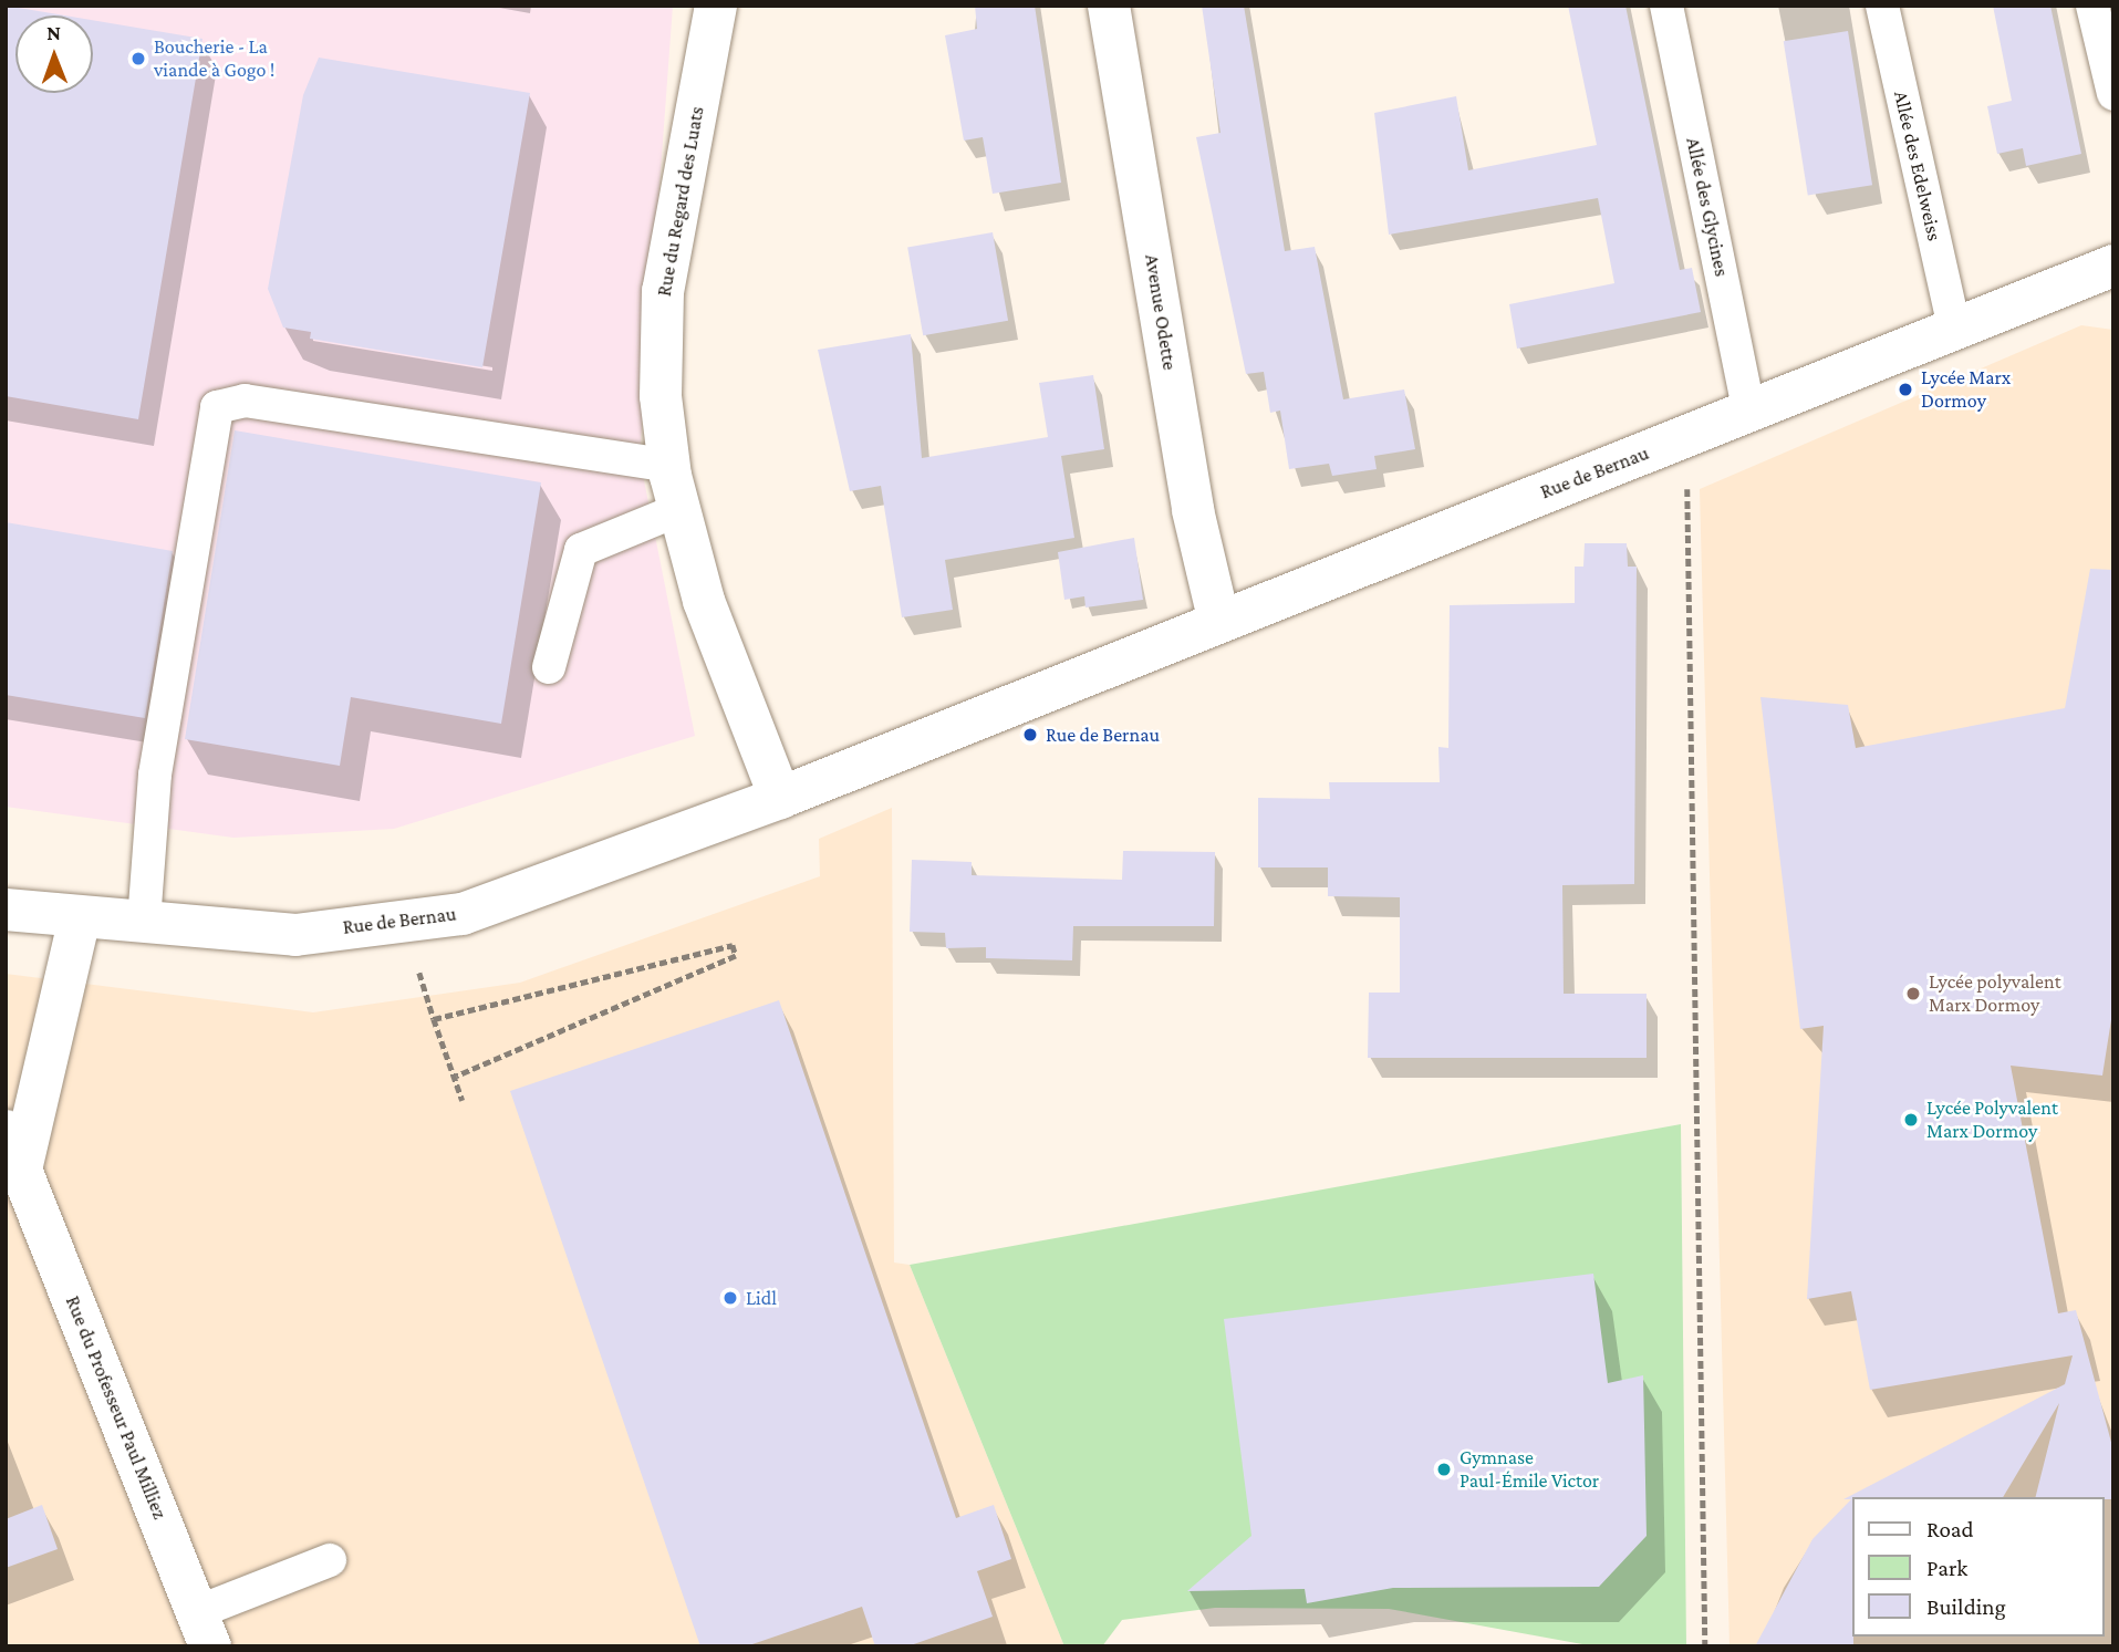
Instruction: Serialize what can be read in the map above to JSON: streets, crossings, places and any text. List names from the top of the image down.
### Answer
{
  "streets": {
    "street": [
      "Rue du Regard des Luats",
      "Avenue Odette",
      "Rue de Bernau",
      "Rue du Professeur Paul Milliez"
    ],
    "lane": ["Allée des Edelweiss", "Allée des Glycines"]
  },
  "crossings": [
    ["Allée des Edelweiss", "Rue de Bernau"],
    ["Rue du Regard des Luats", "Rue de Bernau"],
    ["Allée des Glycines", "Rue de Bernau"],
    ["Avenue Odette", "Rue de Bernau"],
    ["Rue de Bernau", "Rue du Professeur Paul Milliez"]
  ],
  "places": [
    "Boucherie - La viande à Gogo !",
    "Lycée Marx Dormoy",
    "Rue de Bernau",
    "Lycée polyvalent Marx Dormoy",
    "Lycée Polyvalent Marx Dormoy",
    "Lidl",
    "Gymnase Paul-Émile Victor"
  ],
  "legend": ["Road", "Park", "Building"],
  "north": "top"
}
